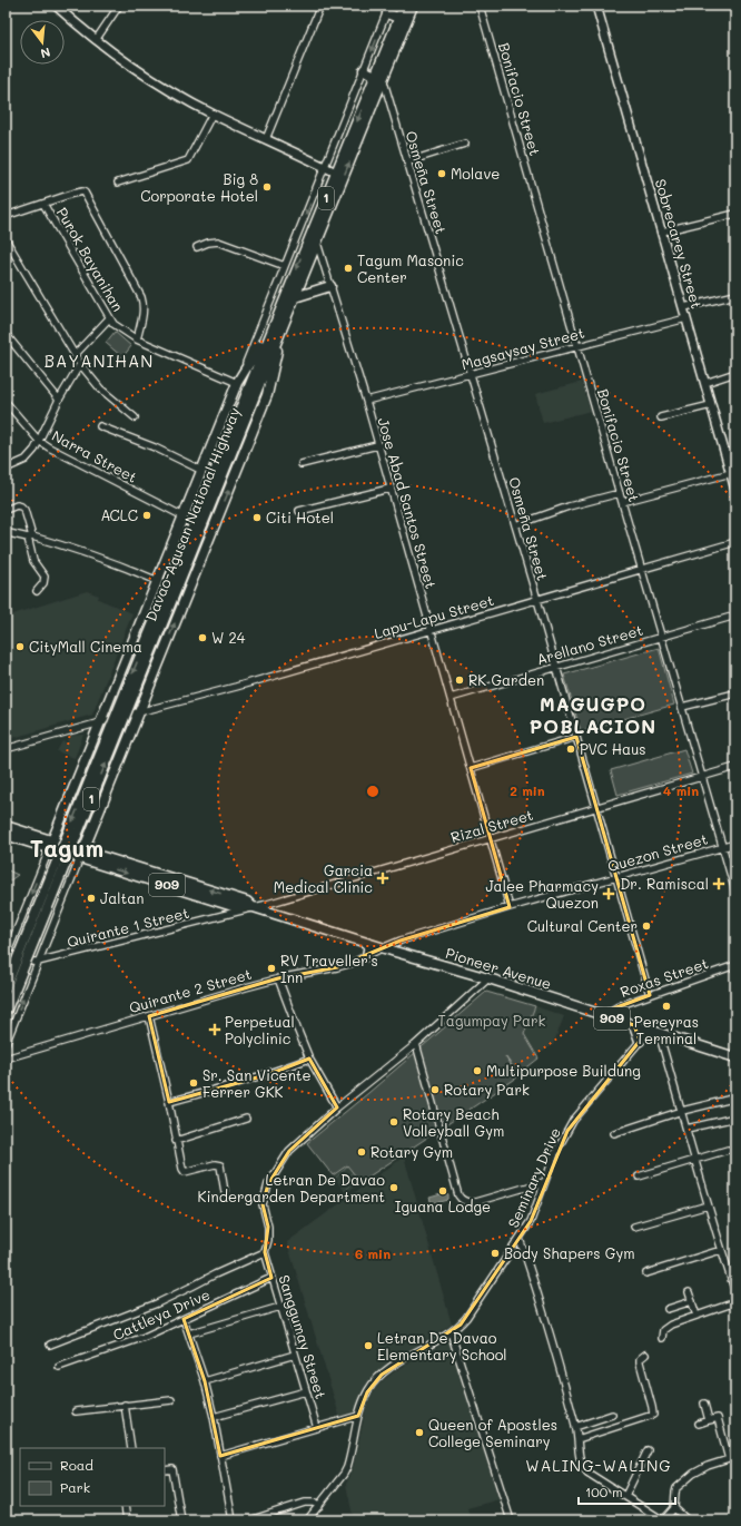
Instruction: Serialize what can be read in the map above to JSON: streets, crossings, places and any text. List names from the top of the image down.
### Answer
{
  "streets": {
    "highway": [
      "1",
      "Davao-Agusan National Highway",
      "909",
      "Pioneer Avenue"
    ],
    "main road": ["Sobrecarey Street"],
    "street": [
      "Bonifacio Street",
      "Osmeña Street",
      "Purok Bayanihan",
      "Magsaysay Street",
      "Narra Street",
      "Jose Abad Santos Street",
      "Lapu-Lapu Street",
      "Arellano Street",
      "Rizal Street",
      "Quezon Street",
      "Quirante 1 Street",
      "Roxas Street",
      "Quirante 2 Street",
      "Seminary Drive",
      "Cattleya Drive",
      "Sanggumay Street"
    ]
  },
  "crossings": [
    ["Bonifacio Street", "Magsaysay Street"],
    ["Bonifacio Street", "Lapu-Lapu Street"],
    ["Bonifacio Street", "Arellano Street"],
    ["Bonifacio Street", "Rizal Street"],
    ["Bonifacio Street", "Quezon Street"],
    ["Osmeña Street", "Magsaysay Street"],
    ["Osmeña Street", "Davao-Agusan National Highway"],
    ["Osmeña Street", "Lapu-Lapu Street"],
    ["Osmeña Street", "Arellano Street"],
    ["Osmeña Street", "Rizal Street"],
    ["Osmeña Street", "Quezon Street"],
    ["Osmeña Street", "Roxas Street"],
    ["Sobrecarey Street", "Magsaysay Street"],
    ["Purok Bayanihan", "Davao-Agusan National Highway"],
    ["Magsaysay Street", "Jose Abad Santos Street"],
    ["Narra Street", "Davao-Agusan National Highway"],
    ["Jose Abad Santos Street", "Davao-Agusan National Highway"],
    ["Jose Abad Santos Street", "Lapu-Lapu Street"],
    ["Jose Abad Santos Street", "Arellano Street"],
    ["Jose Abad Santos Street", "Rizal Street"],
    ["Jose Abad Santos Street", "Quezon Street"],
    ["Davao-Agusan National Highway", "Lapu-Lapu Street"],
    ["Davao-Agusan National Highway", "Quirante 1 Street"],
    ["Davao-Agusan National Highway", "Pioneer Avenue"],
    ["Rizal Street", "Quirante 1 Street"],
    ["Rizal Street", "Pioneer Avenue"],
    ["Quezon Street", "Pioneer Avenue"],
    ["Quezon Street", "Quirante 2 Street"],
    ["Quirante 1 Street", "Pioneer Avenue"],
    ["Pioneer Avenue", "Roxas Street"],
    ["Pioneer Avenue", "Quirante 2 Street"],
    ["Pioneer Avenue", "Seminary Drive"],
    ["Cattleya Drive", "Sanggumay Street"]
  ],
  "districts": [
    "BAYANIHAN",
    "MAGUGPO POBLACION",
    "Tagum",
    "WALING-WALING"
  ],
  "parks": ["Tagumpay Park"],
  "places": {
    "other": [
      "Molave",
      "Big 8 Corporate Hotel",
      "Tagum Masonic Center",
      "ACLC",
      "Citi Hotel",
      "W 24",
      "CityMall Cinema",
      "RK Garden",
      "PVC Haus",
      "Jaltan",
      "Cultural Center",
      "RV Traveller's Inn",
      "Pereyras Terminal",
      "Multipurpose Buildung",
      "Sr. San Vicente Ferrer GKK",
      "Rotary Park",
      "Rotary Beach Volleyball Gym",
      "Rotary Gym",
      "Letran De Davao Kindergarden Department",
      "Iguana Lodge",
      "Body Shapers Gym",
      "Letran De Davao Elementary School",
      "Queen of Apostles College Seminary"
    ],
    "health": [
      "Garcia Medical Clinic",
      "Dr. Ramiscal",
      "Jalee Pharmacy Quezon",
      "Perpetual Polyclinic"
    ]
  },
  "legend": ["Road", "Park"],
  "scale_bar": "100 m",
  "north": "bottom",
  "rings": ["2 min", "4 min", "6 min"]
}
